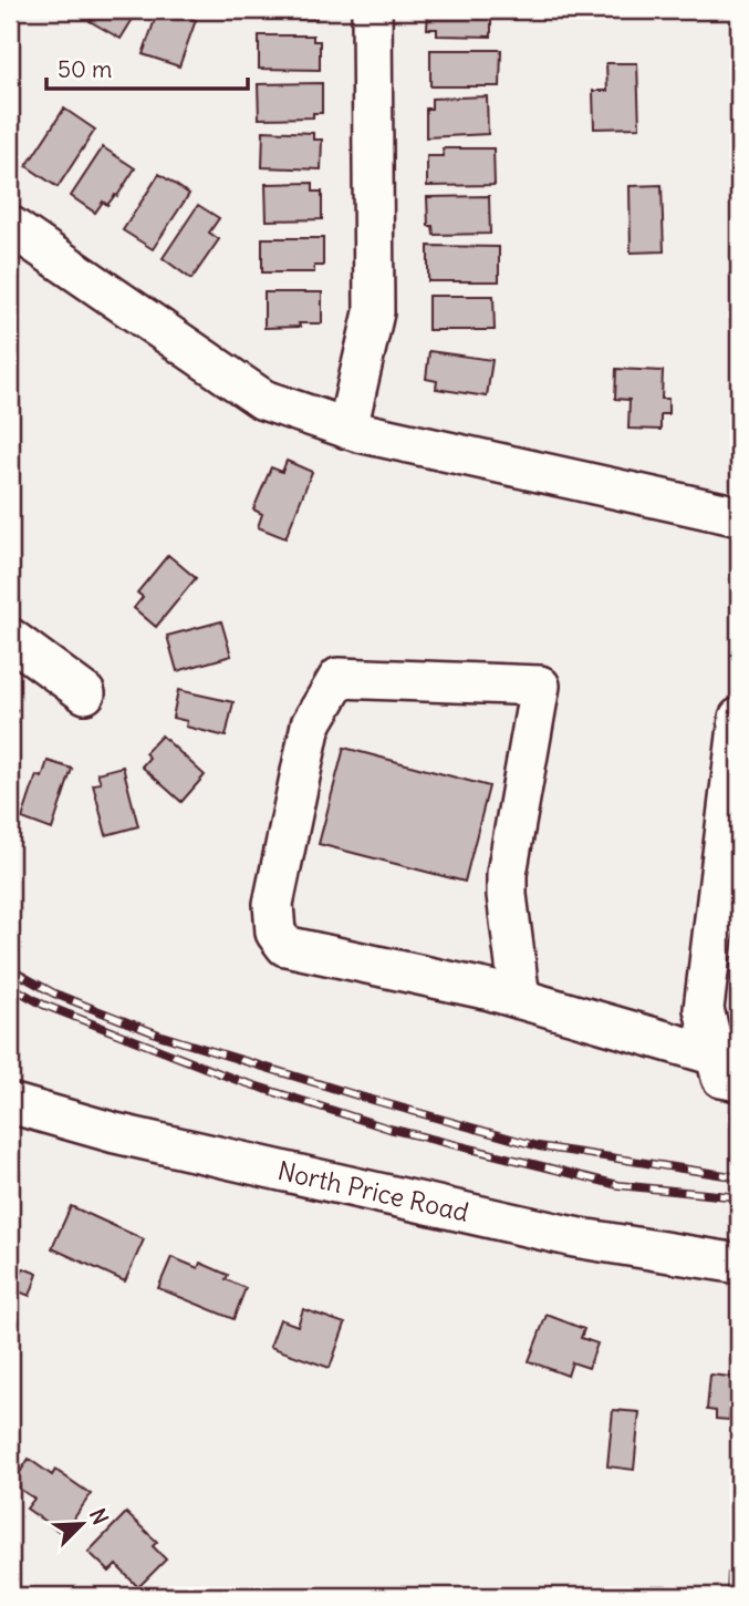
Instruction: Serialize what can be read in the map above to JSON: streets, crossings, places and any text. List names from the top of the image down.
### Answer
{
  "streets": {
    "street": ["North Price Road"]
  },
  "scale_bar": "50 m",
  "north": "top right"
}
